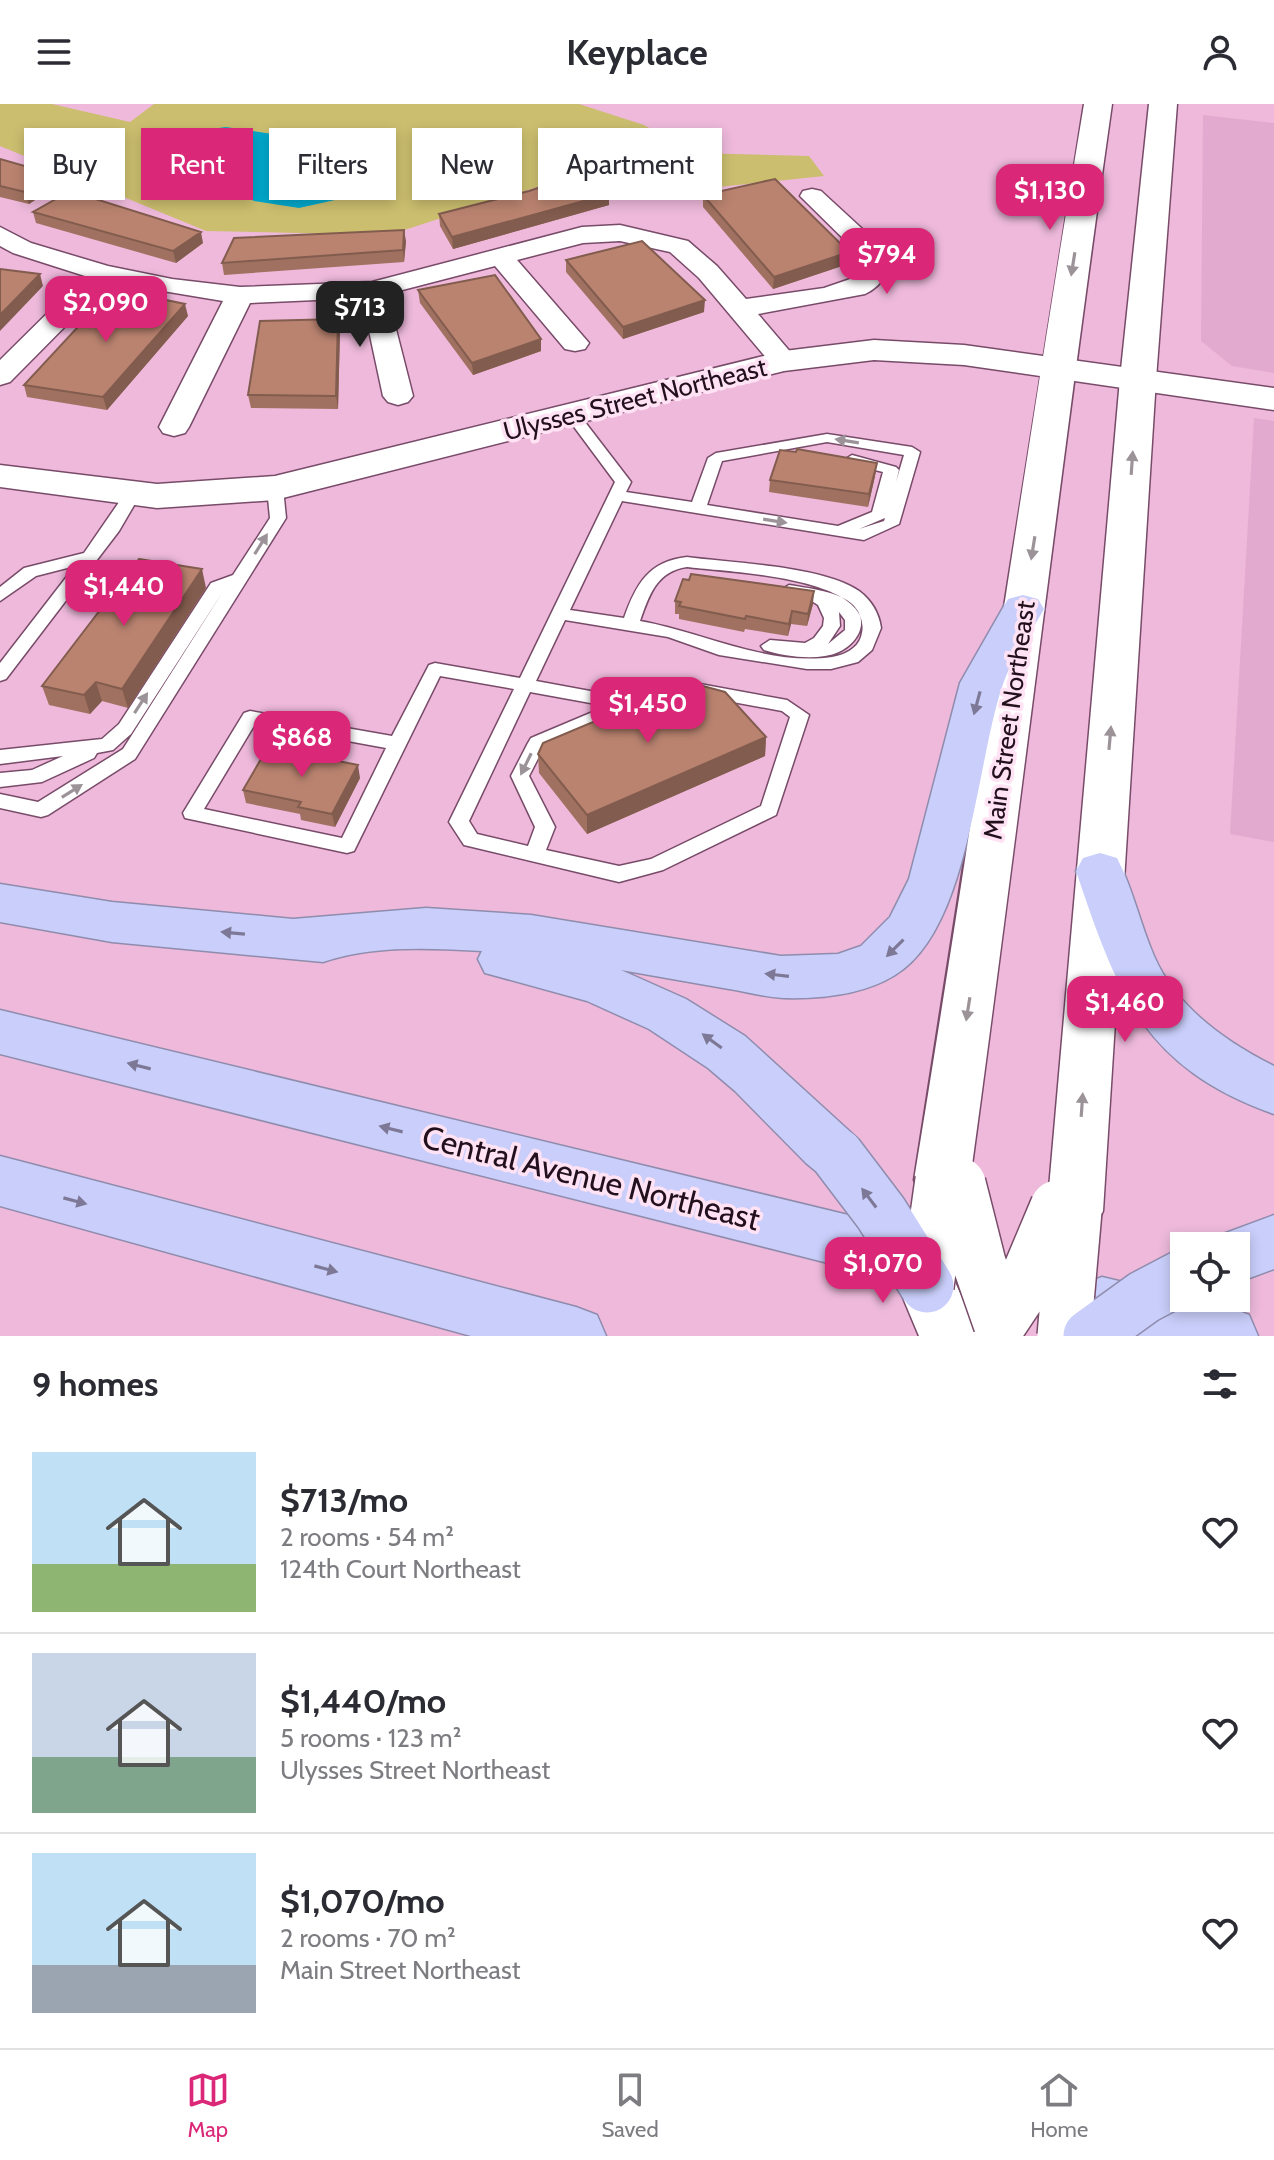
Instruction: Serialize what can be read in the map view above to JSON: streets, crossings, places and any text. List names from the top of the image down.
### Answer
{
  "streets": {
    "highway": ["Central Avenue Northeast"],
    "main road": ["Ulysses Street Northeast", "Main Street Northeast"]
  },
  "crossings": [
    ["Ulysses Street Northeast", "Main Street Northeast"]
  ],
  "page": {
    "header": "Keyplace",
    "chip": [
      "Buy",
      "Rent",
      "Filters",
      "New",
      "Apartment"
    ],
    "price": [
      "$1,130",
      "$794",
      "$2,090",
      "$713",
      "$1,440",
      "$1,450",
      "$868",
      "$1,460",
      "$1,070"
    ],
    "heading": "9 homes",
    "list": [
      {
        "name": "$713/mo",
        "note": "2 rooms · 54 m² · 124th Court Northeast"
      },
      {
        "name": "$1,440/mo",
        "note": "5 rooms · 123 m² · Ulysses Street Northeast"
      },
      {
        "name": "$1,070/mo",
        "note": "2 rooms · 70 m² · Main Street Northeast"
      }
    ],
    "tabs": ["Map", "Saved", "Home"]
  }
}
